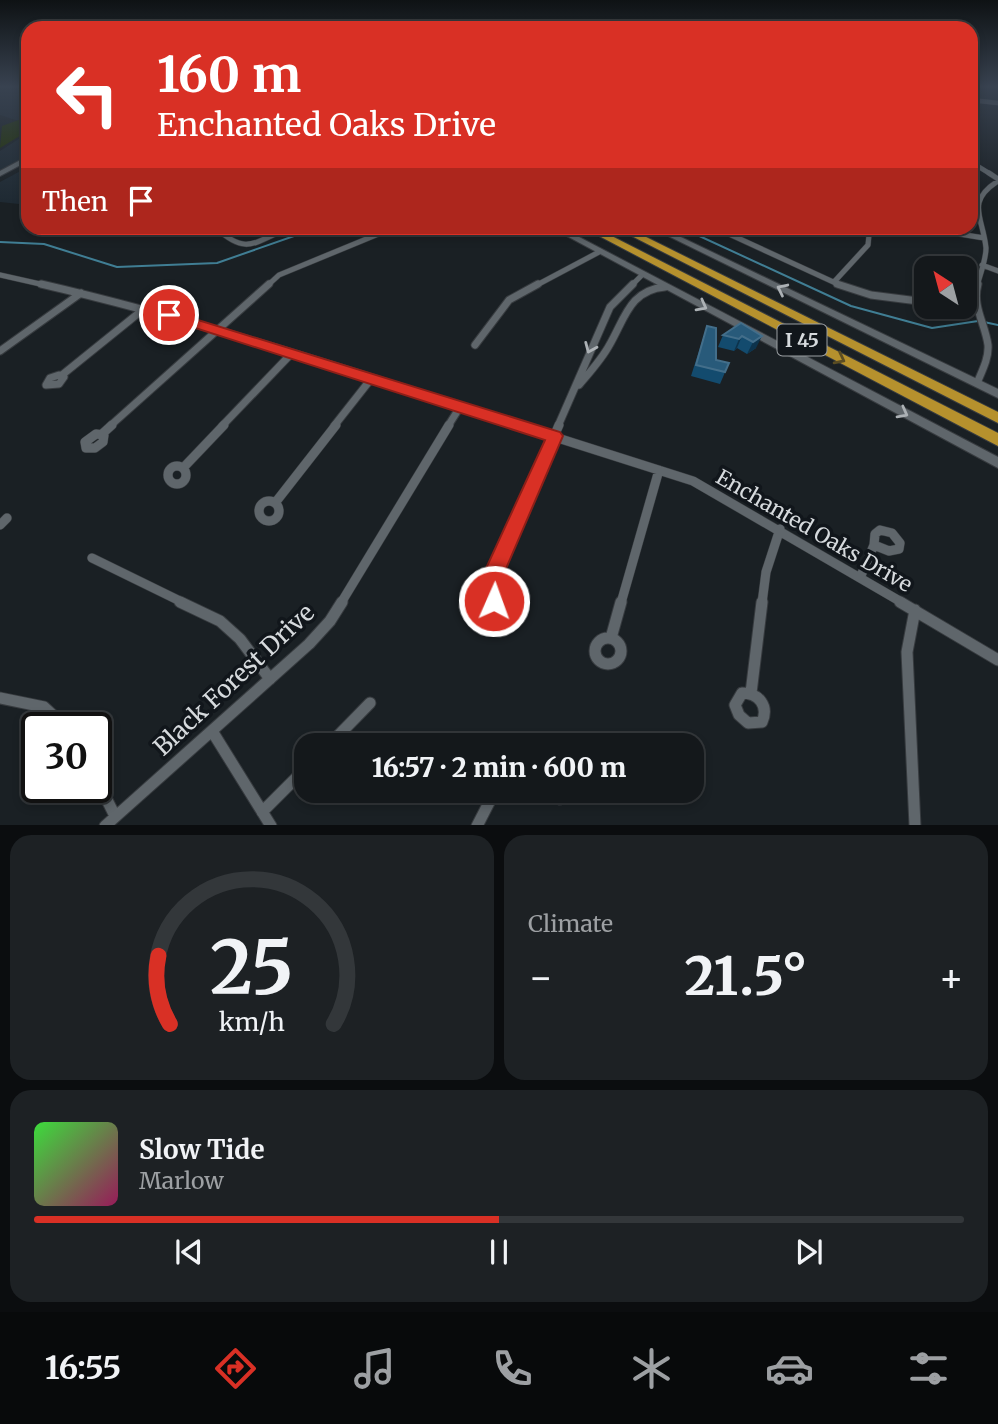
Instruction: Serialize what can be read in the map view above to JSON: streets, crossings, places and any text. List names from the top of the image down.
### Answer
{
  "streets": {
    "highway": ["I 45"],
    "street": ["Enchanted Oaks Drive", "Black Forest Drive"]
  },
  "crossings": [
    ["Enchanted Oaks Drive", "Black Forest Drive"]
  ],
  "north": "top left",
  "page": {
    "turn": ["160 m", "Enchanted Oaks Drive"],
    "then": "Then",
    "limit": "30",
    "trip": "16:57 · 2 min · 600 m",
    "tile": "Climate",
    "heat": ["−", "21.5°", "+"],
    "song": ["Slow Tide", "Marlow"],
    "tabs": "16:55",
    "gauge": ["25", "km/h"]
  }
}
